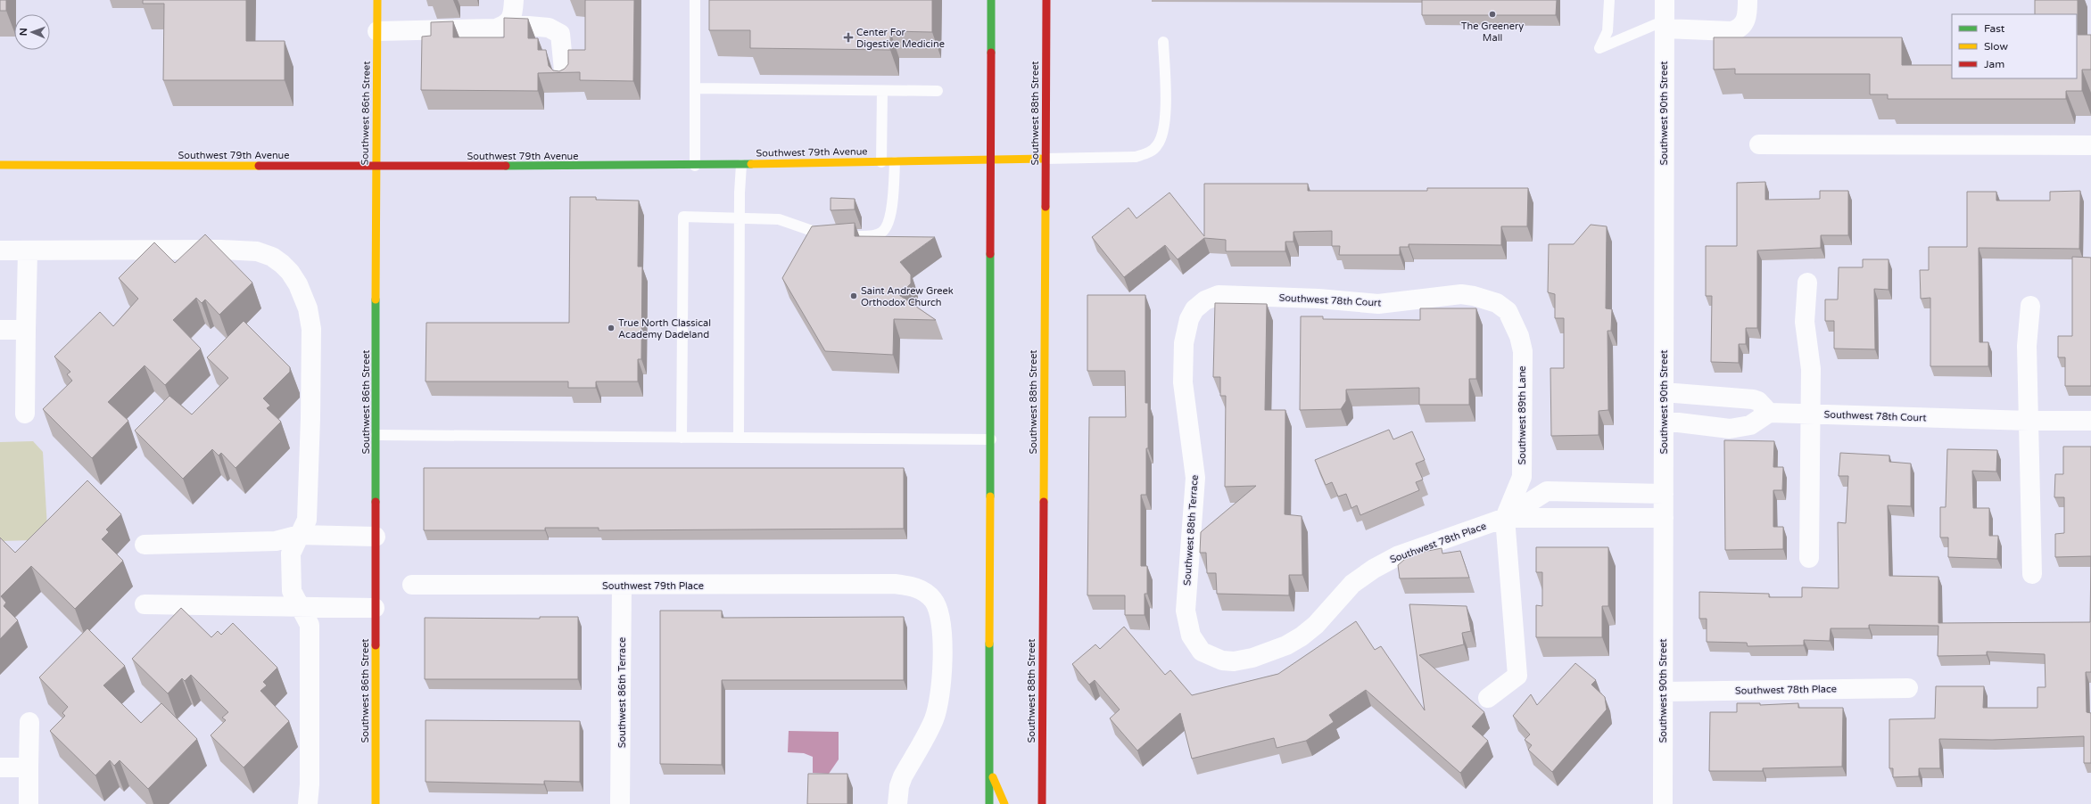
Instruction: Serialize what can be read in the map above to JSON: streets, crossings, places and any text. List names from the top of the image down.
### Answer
{
  "streets": {
    "street": [
      "Southwest 86th Street",
      "Southwest 88th Street",
      "Southwest 90th Street",
      "Southwest 79th Avenue",
      "Southwest 78th Court",
      "Southwest 89th Lane",
      "Southwest 88th Terrace",
      "Southwest 78th Place",
      "Southwest 79th Place",
      "Southwest 86th Terrace"
    ]
  },
  "crossings": [
    ["Southwest 86th Street", "Southwest 79th Avenue"],
    ["Southwest 88th Street", "Southwest 79th Avenue"],
    ["Southwest 90th Street", "Southwest 78th Place"],
    ["Southwest 78th Court", "Southwest 89th Lane"],
    ["Southwest 78th Court", "Southwest 88th Terrace"],
    ["Southwest 89th Lane", "Southwest 78th Place"],
    ["Southwest 88th Terrace", "Southwest 78th Place"],
    ["Southwest 79th Place", "Southwest 86th Terrace"]
  ],
  "places": {
    "other": ["The Greenery Mall", "Saint Andrew Greek Orthodox Church", "True North Classical Academy Dadeland"],
    "health": ["Center For Digestive Medicine"]
  },
  "legend": ["Fast", "Slow", "Jam"],
  "north": "left"
}
